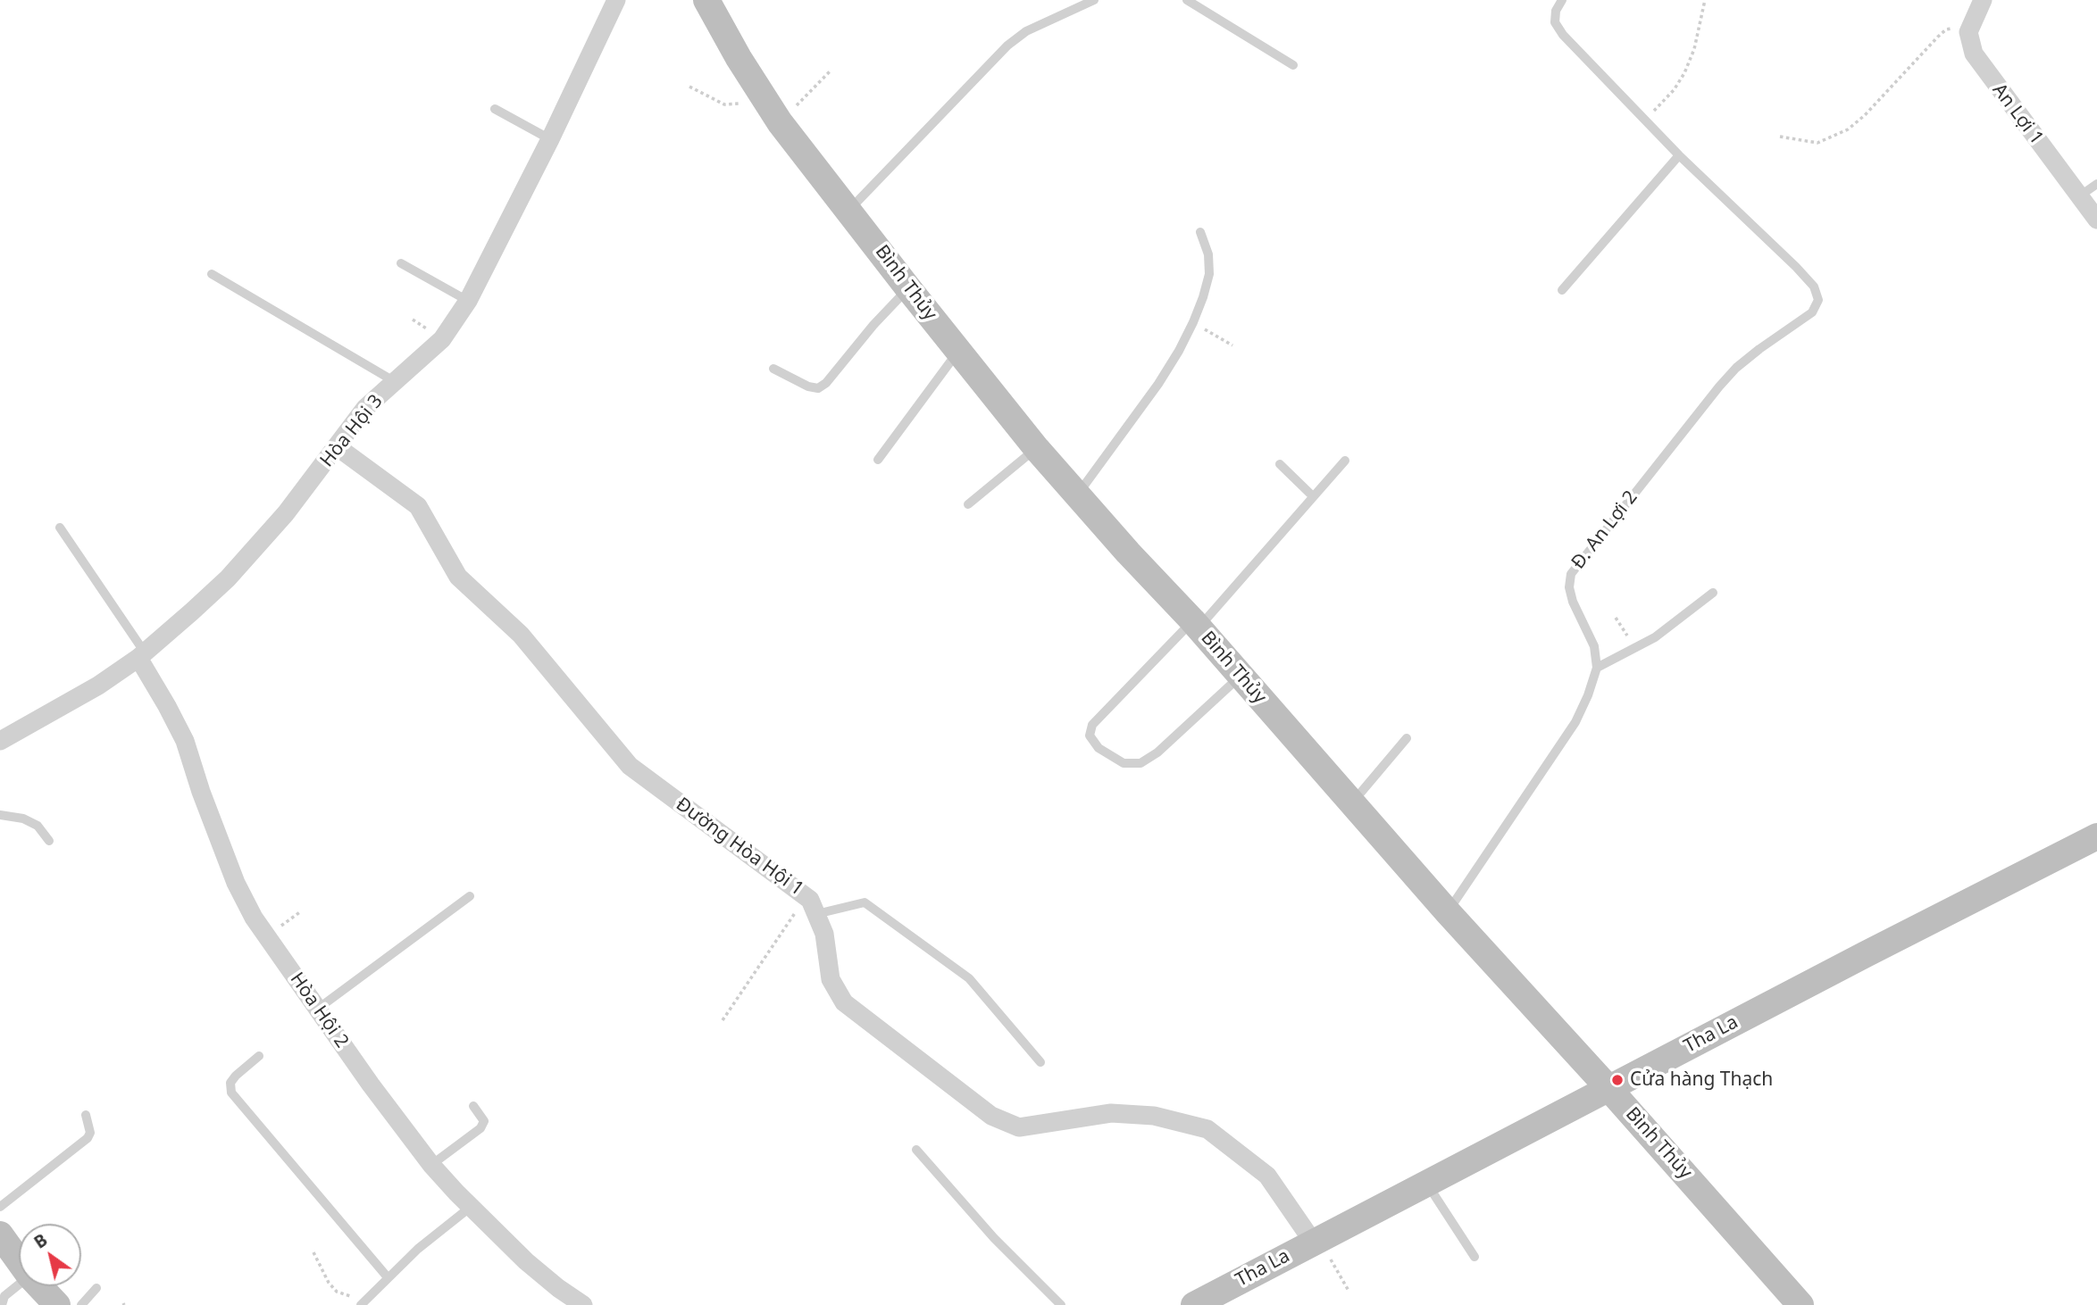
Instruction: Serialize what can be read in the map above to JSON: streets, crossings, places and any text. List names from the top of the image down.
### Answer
{
  "streets": {
    "main road": ["Bình Thủy", "Tha La"],
    "street": [
      "An Lợi 1",
      "Hòa Hội 3",
      "Đường Hòa Hội 1",
      "Hòa Hội 2"
    ],
    "lane": ["Đ. An Lợi 2"]
  },
  "crossings": [
    ["Bình Thủy", "Đ. An Lợi 2"],
    ["Bình Thủy", "Tha La"],
    ["Hòa Hội 3", "Đường Hòa Hội 1"],
    ["Hòa Hội 3", "Hòa Hội 2"],
    ["Đường Hòa Hội 1", "Tha La"]
  ],
  "places": ["Cửa hàng Thạch"],
  "north": "top left"
}
